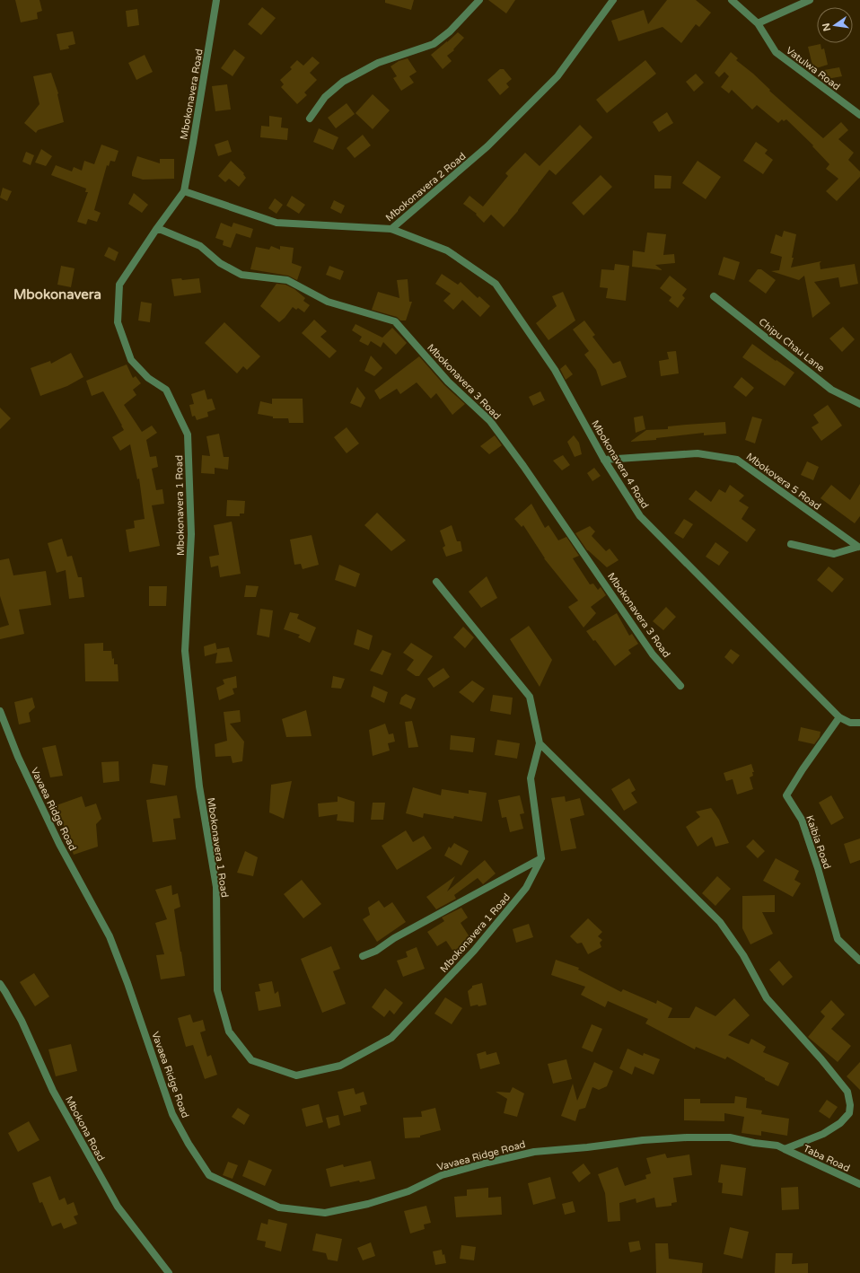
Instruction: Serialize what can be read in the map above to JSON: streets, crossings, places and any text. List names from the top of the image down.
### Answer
{
  "streets": {
    "street": [
      "Vatulwa Road",
      "Mbokonavera Road",
      "Mbokonavera 2 Road",
      "Chipu Chau Lane",
      "Mbokonavera 3 Road",
      "Mbokonavera 4 Road",
      "Mbokovera 5 Road",
      "Mbokonavera 1 Road",
      "Vavaea Ridge Road",
      "Kaibia Road",
      "Mbokona Road",
      "Taba Road"
    ]
  },
  "crossings": [
    ["Mbokonavera Road", "Mbokonavera 2 Road"],
    ["Mbokonavera Road", "Mbokonavera 1 Road"],
    ["Mbokonavera 2 Road", "Mbokonavera 4 Road"],
    ["Mbokonavera 2 Road", "Mbokonavera 1 Road"],
    ["Mbokonavera 3 Road", "Mbokonavera 1 Road"],
    ["Mbokonavera 4 Road", "Mbokovera 5 Road"],
    ["Mbokonavera 4 Road", "Kaibia Road"],
    ["Vavaea Ridge Road", "Taba Road"]
  ],
  "districts": ["Mbokonavera"],
  "north": "left"
}
